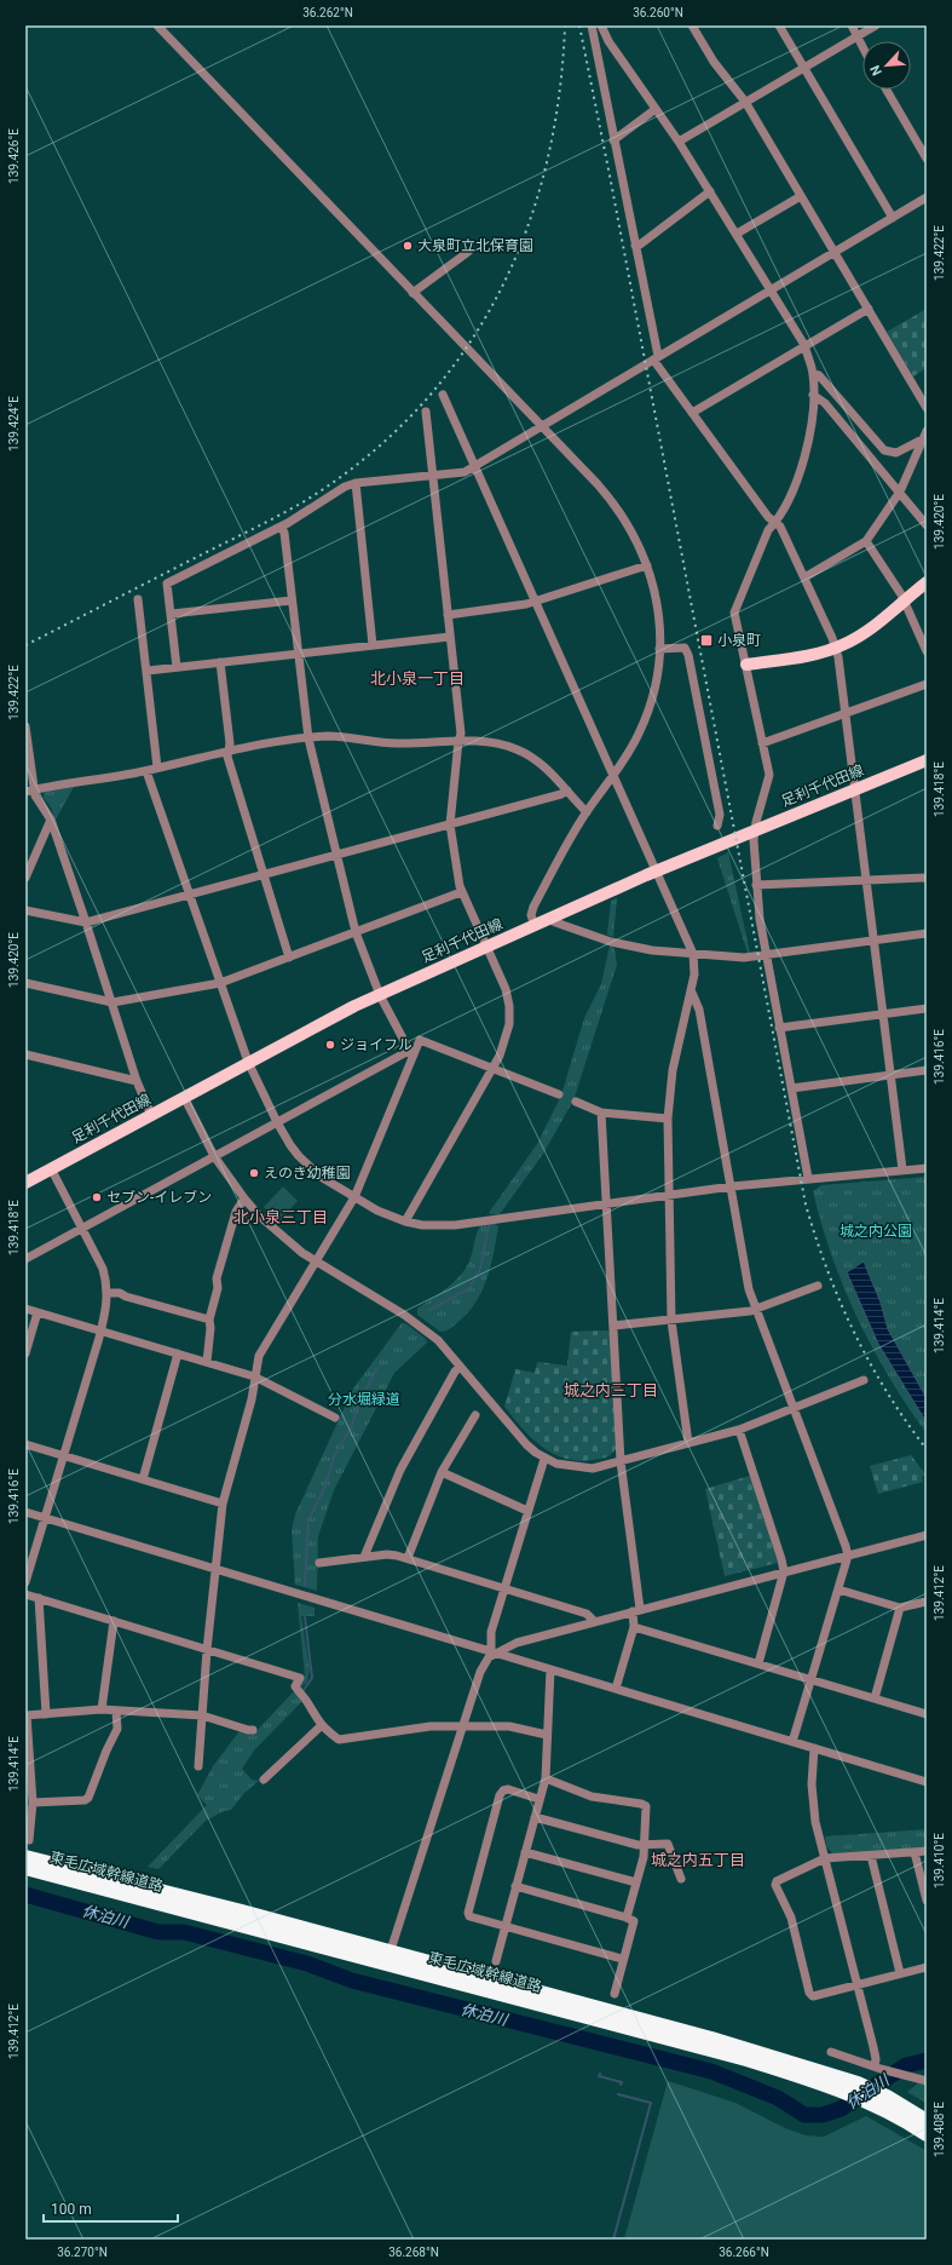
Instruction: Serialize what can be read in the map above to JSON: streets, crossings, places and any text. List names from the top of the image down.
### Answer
{
  "streets": {
    "highway": ["東毛広域幹線道路"],
    "main road": ["足利千代田線"]
  },
  "districts": [
    "北小泉一丁目",
    "北小泉三丁目",
    "城之内三丁目",
    "城之内五丁目"
  ],
  "water": ["休泊川"],
  "parks": ["城之内公園", "分水堀緑道"],
  "places": {
    "other": [
      "大泉町立北保育園",
      "ジョイフル",
      "えのき幼稚園",
      "セブン-イレブン"
    ],
    "transit": ["小泉町"]
  },
  "scale_bar": "100 m",
  "north": "bottom left",
  "coordinates": [
    "36.262°N",
    "36.260°N",
    "139.426°E",
    "139.422°E",
    "139.424°E",
    "139.420°E",
    "139.418°E",
    "139.416°E",
    "139.414°E",
    "139.412°E",
    "139.410°E",
    "139.408°E",
    "36.270°N",
    "36.268°N",
    "36.266°N"
  ]
}
